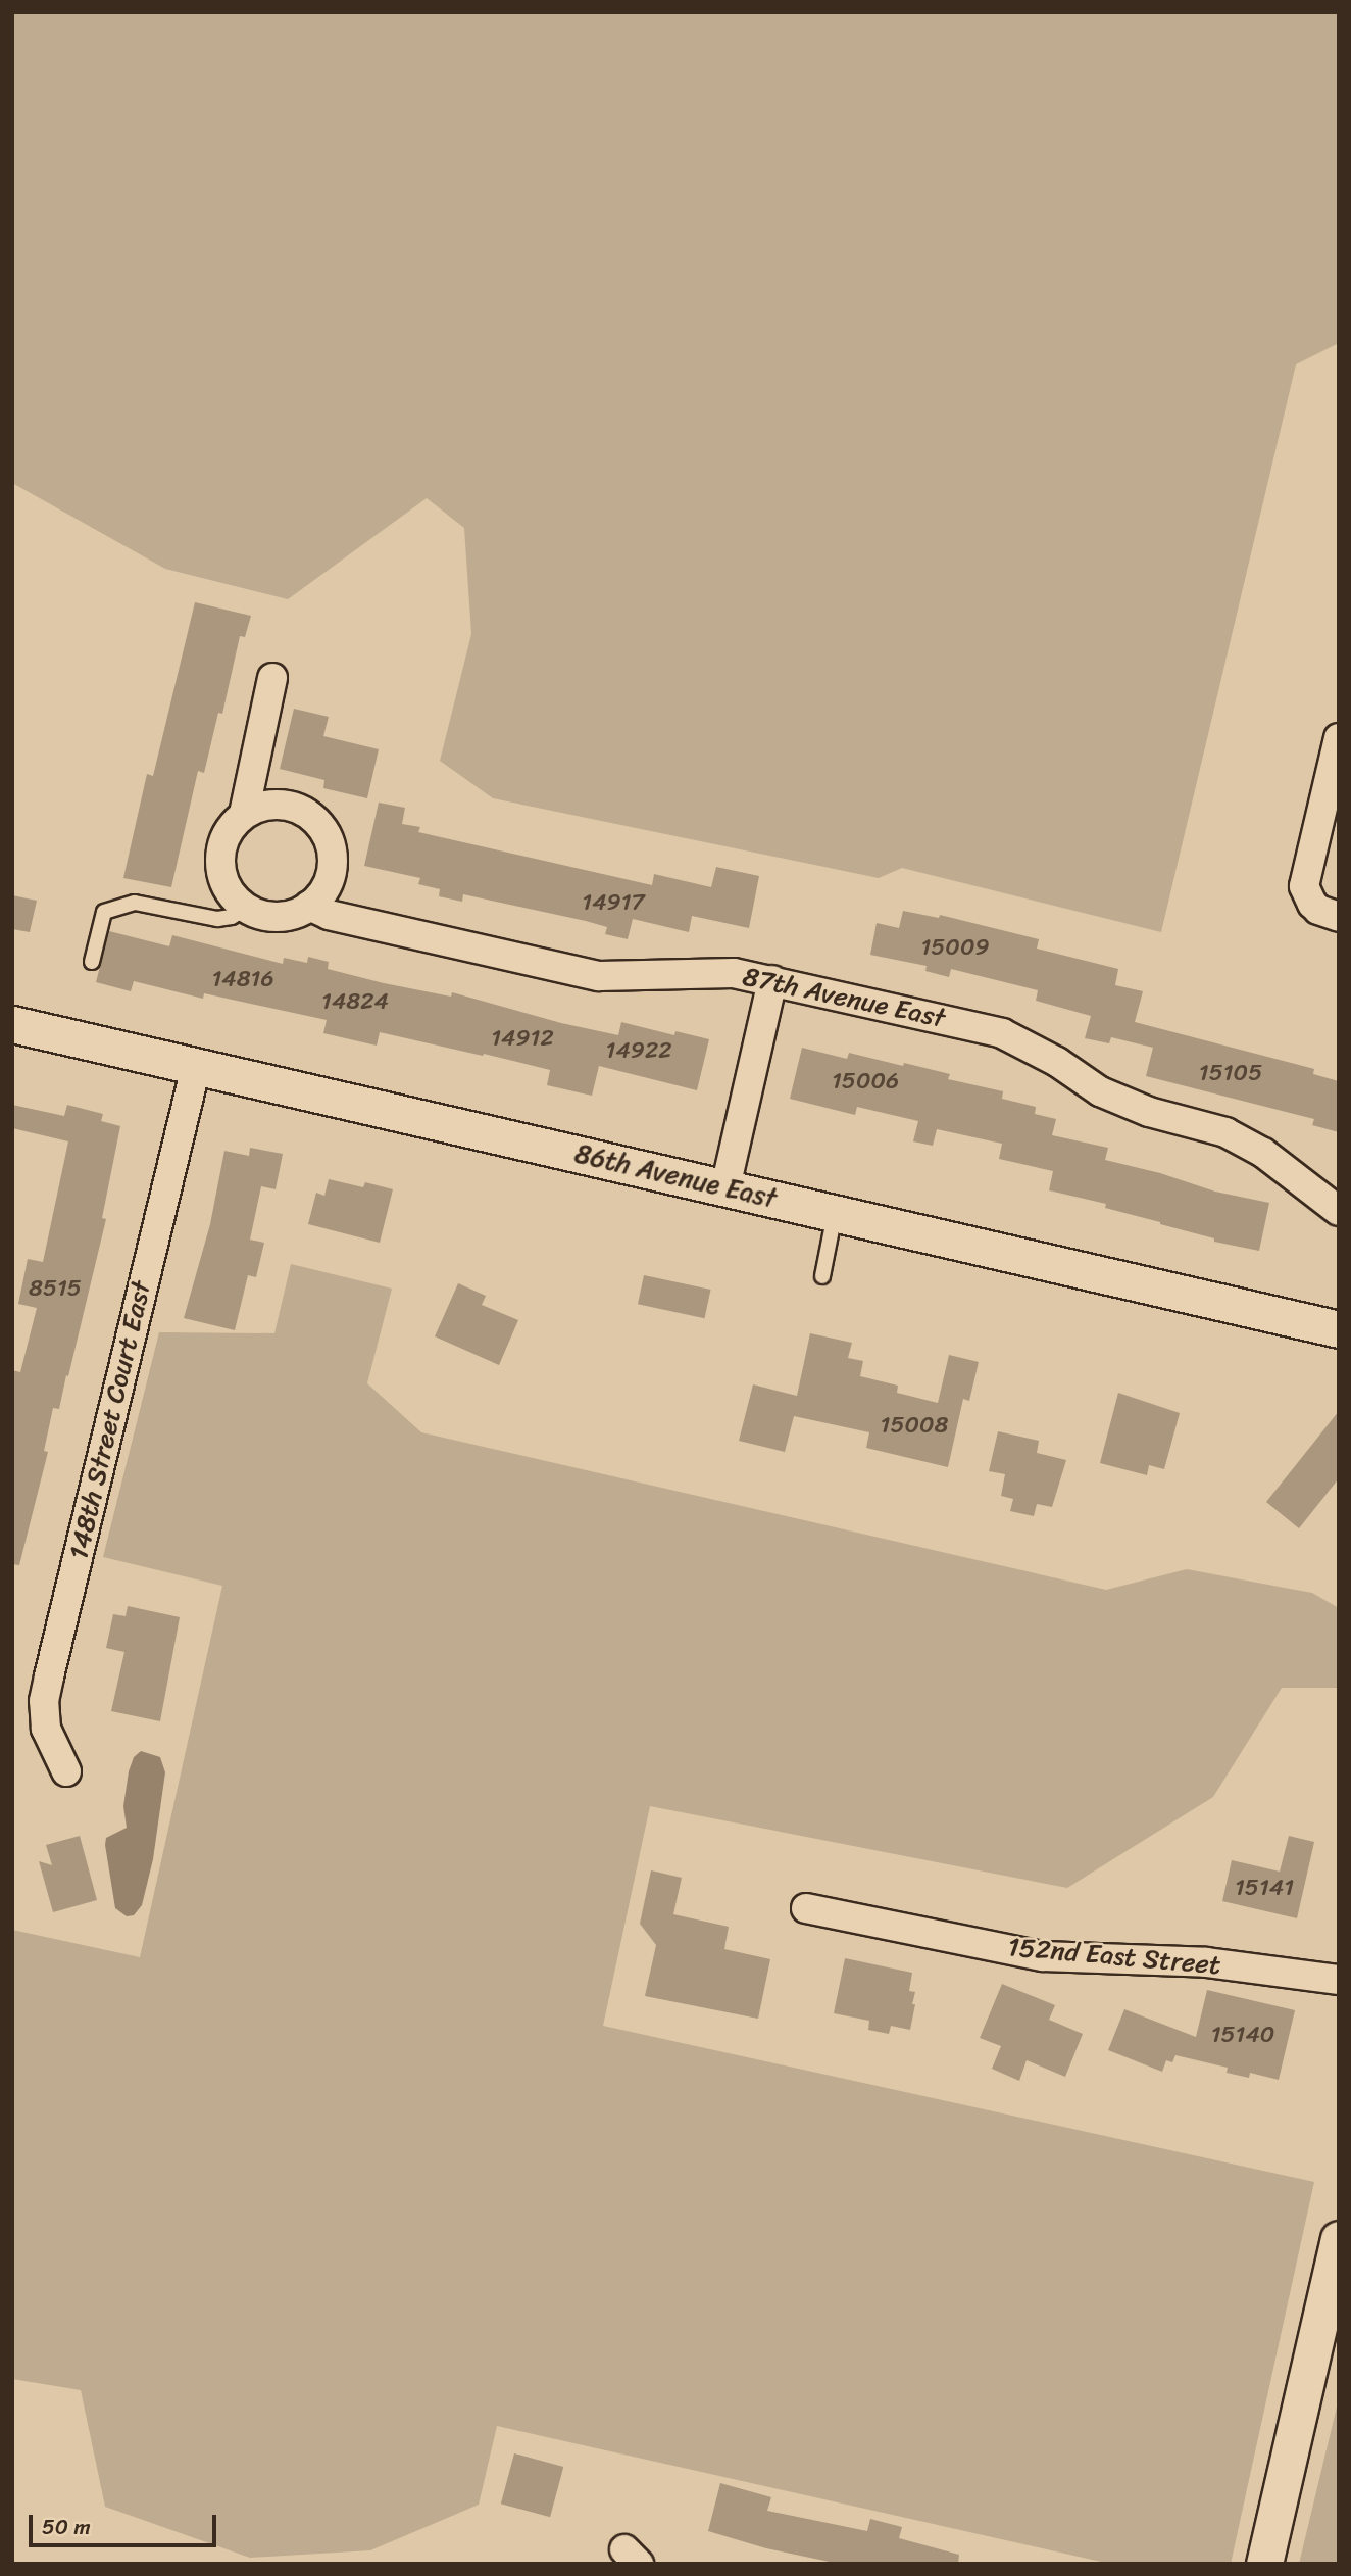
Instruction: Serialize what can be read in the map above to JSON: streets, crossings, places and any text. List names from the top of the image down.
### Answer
{
  "streets": {
    "street": [
      "87th Avenue East",
      "86th Avenue East",
      "148th Street Court East",
      "152nd East Street"
    ]
  },
  "crossings": [
    ["86th Avenue East", "148th Street Court East"]
  ],
  "house_numbers": [
    "14917",
    "15009",
    "14816",
    "14824",
    "14912",
    "14922",
    "15105",
    "15006",
    "8515",
    "15008",
    "15141",
    "15140"
  ],
  "scale_bar": "50 m"
}
